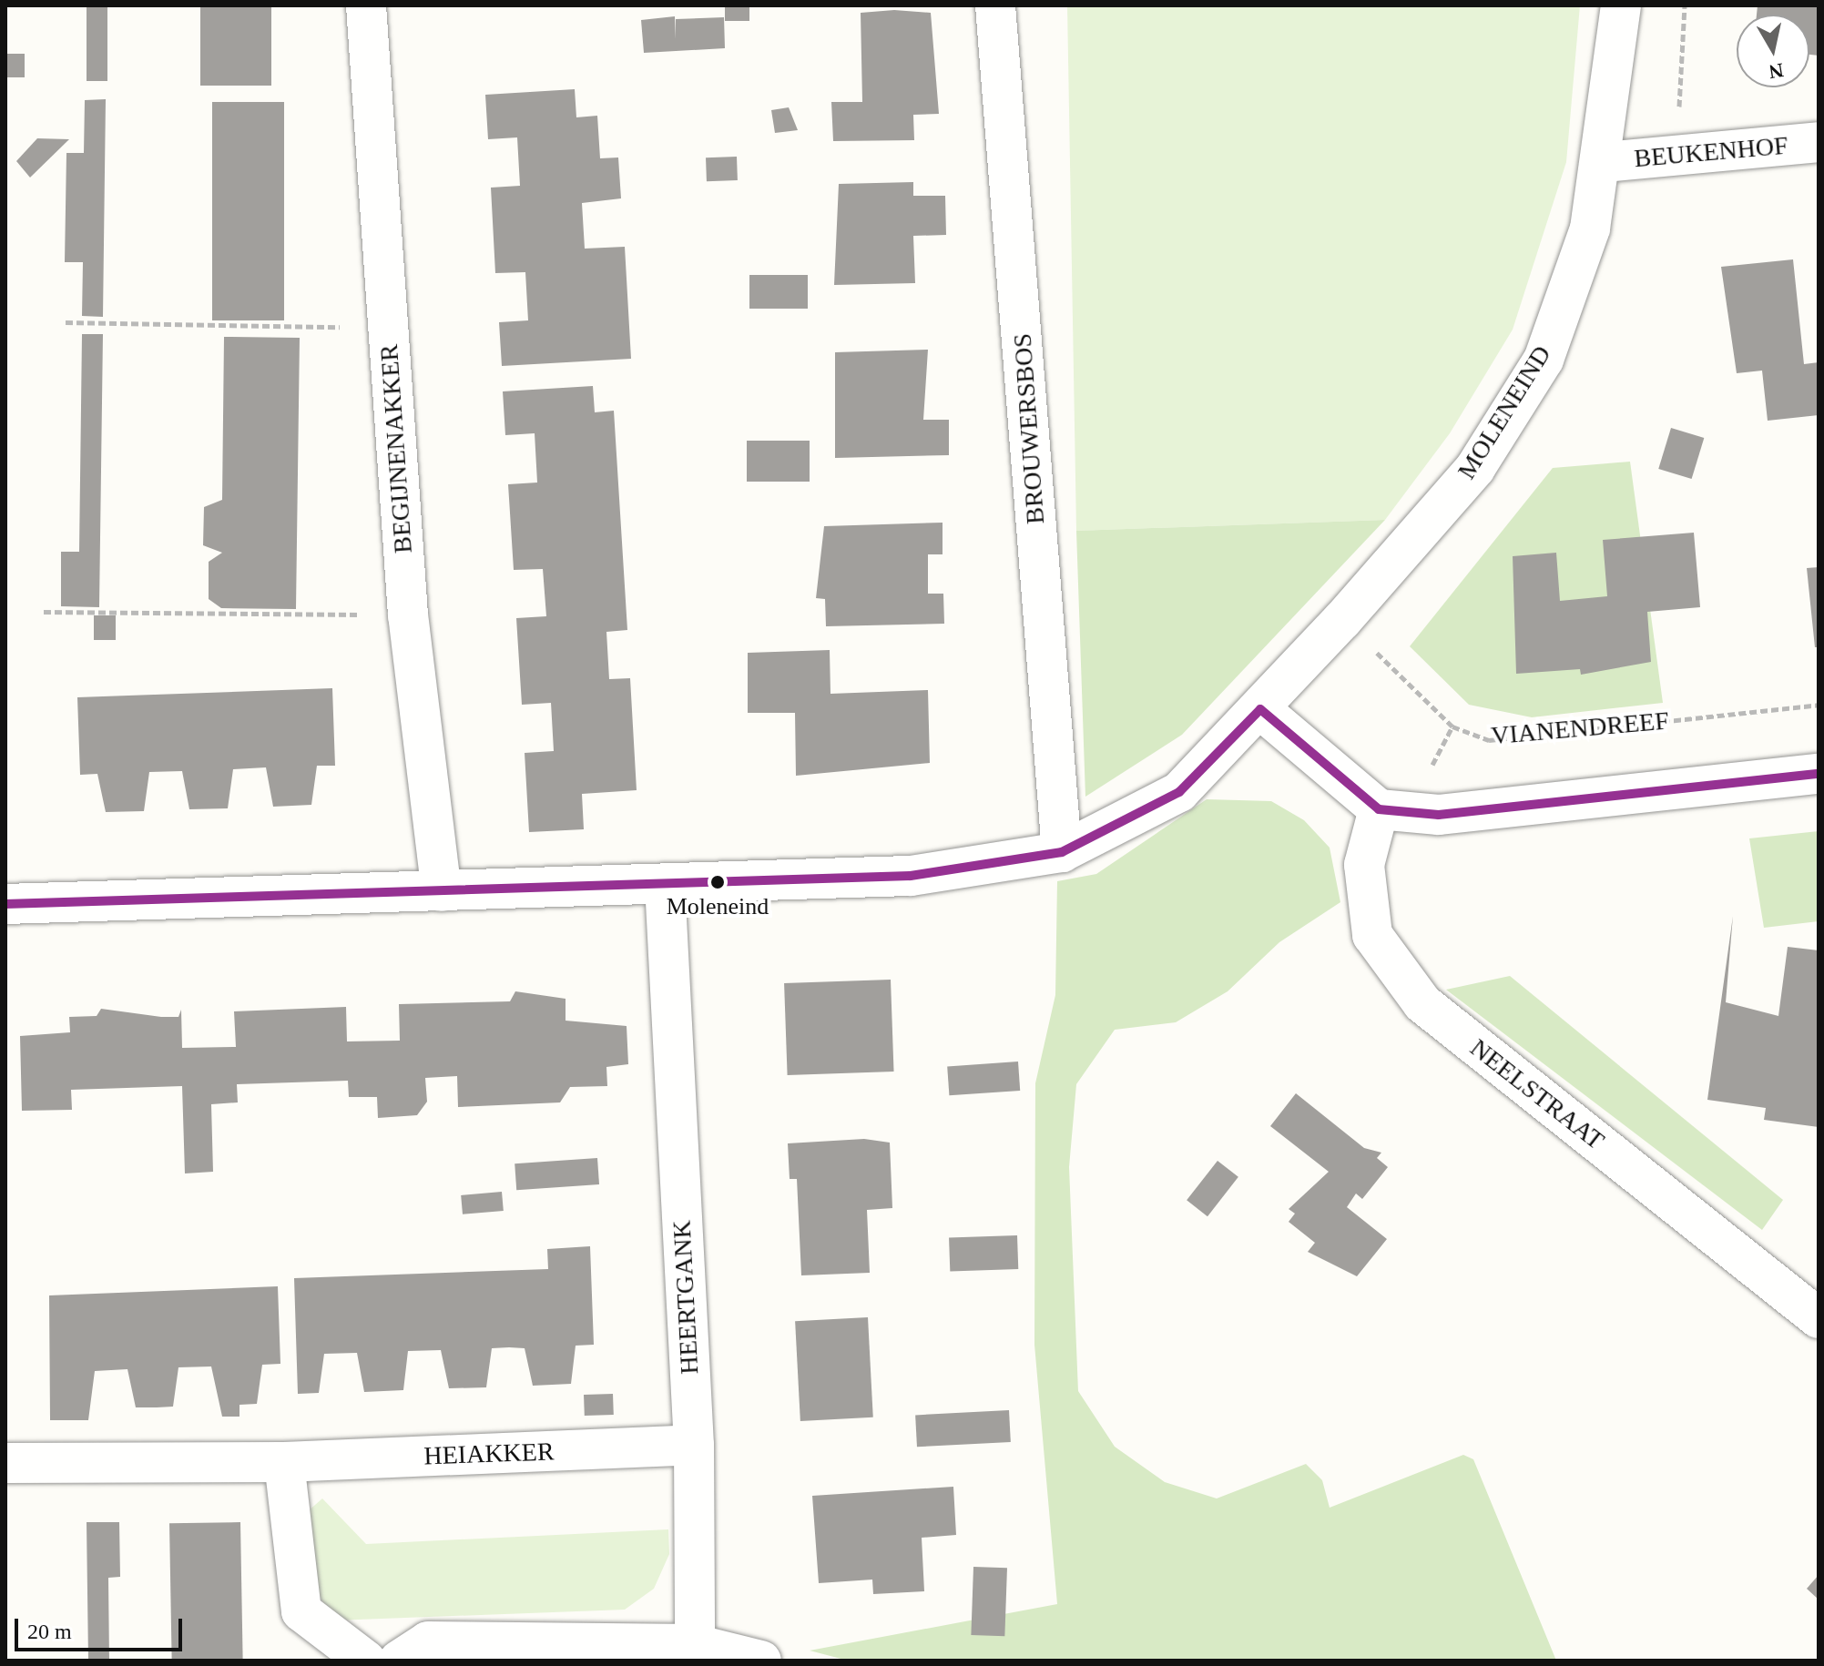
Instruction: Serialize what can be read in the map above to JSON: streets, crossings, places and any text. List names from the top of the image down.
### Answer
{
  "streets": {
    "street": [
      "BEUKENHOF",
      "MOLENEIND",
      "BROUWERSBOS",
      "BEGIJNENAKKER",
      "NEELSTRAAT",
      "HEERTGANK",
      "HEIAKKER"
    ],
    "path": ["VIANENDREEF"]
  },
  "crossings": [
    ["BEUKENHOF", "MOLENEIND"],
    ["MOLENEIND", "VIANENDREEF"],
    ["HEERTGANK", "HEIAKKER"]
  ],
  "places": ["Moleneind"],
  "scale_bar": "20 m",
  "north": "bottom"
}
